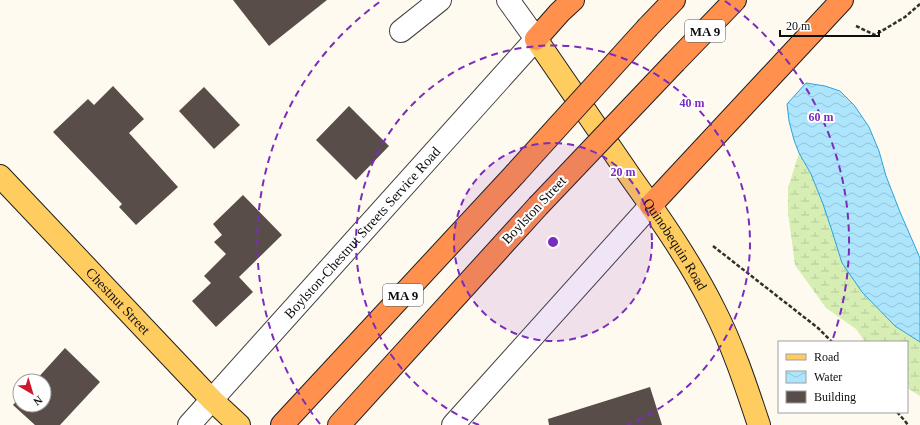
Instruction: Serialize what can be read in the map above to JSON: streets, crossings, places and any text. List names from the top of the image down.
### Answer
{
  "streets": {
    "highway": ["MA 9", "Boylston Street"],
    "main road": ["Quinobequin Road", "Chestnut Street"],
    "street": ["Boylston-Chestnut Streets Service Road"]
  },
  "crossings": [
    ["Boylston-Chestnut Streets Service Road", "Quinobequin Road"],
    ["Boylston-Chestnut Streets Service Road", "Chestnut Street"]
  ],
  "legend": ["Road", "Water", "Building"],
  "scale_bar": "20 m",
  "north": "bottom right",
  "rings": ["40 m", "60 m", "20 m"]
}
